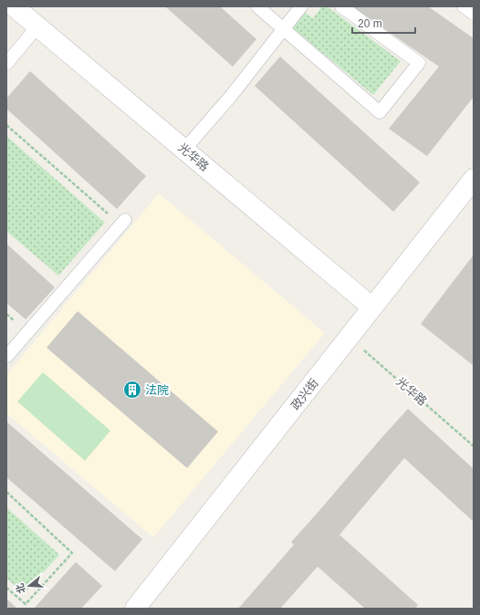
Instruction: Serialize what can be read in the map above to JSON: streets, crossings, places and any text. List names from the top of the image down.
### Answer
{
  "streets": {
    "street": ["光华路", "政兴街"]
  },
  "crossings": [
    ["光华路", "政兴街"]
  ],
  "places": {
    "building": ["法院"]
  },
  "scale_bar": "20 m",
  "north": "left"
}
